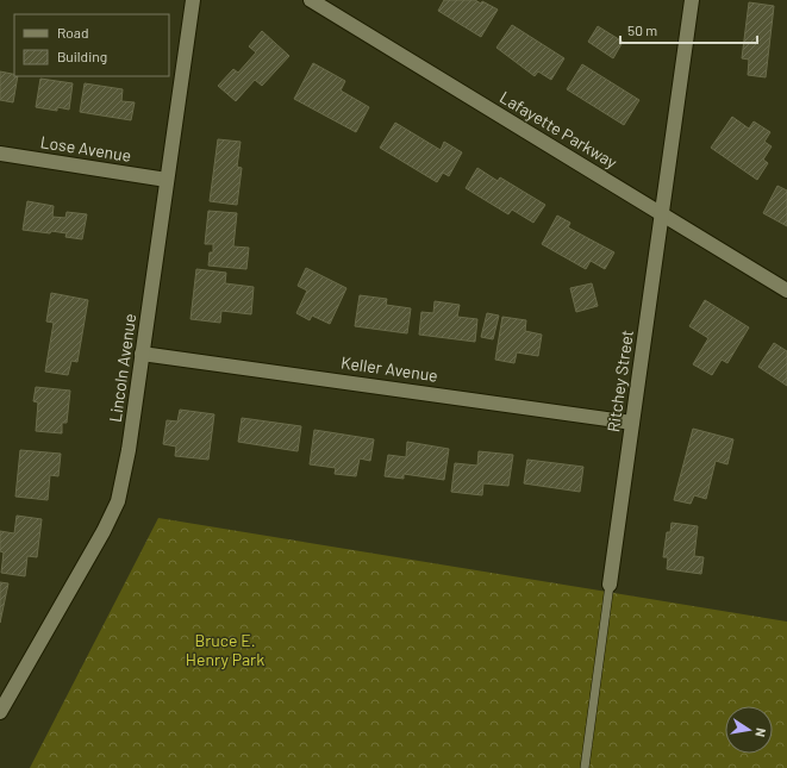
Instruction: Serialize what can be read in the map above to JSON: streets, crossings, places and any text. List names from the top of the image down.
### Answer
{
  "streets": {
    "street": [
      "Lafayette Parkway",
      "Lose Avenue",
      "Lincoln Avenue",
      "Keller Avenue",
      "Ritchey Street"
    ]
  },
  "crossings": [
    ["Lafayette Parkway", "Ritchey Street"],
    ["Lose Avenue", "Lincoln Avenue"],
    ["Lincoln Avenue", "Keller Avenue"],
    ["Keller Avenue", "Ritchey Street"]
  ],
  "parks": ["Bruce E. Henry Park"],
  "legend": ["Road", "Building"],
  "scale_bar": "50 m",
  "north": "right"
}
